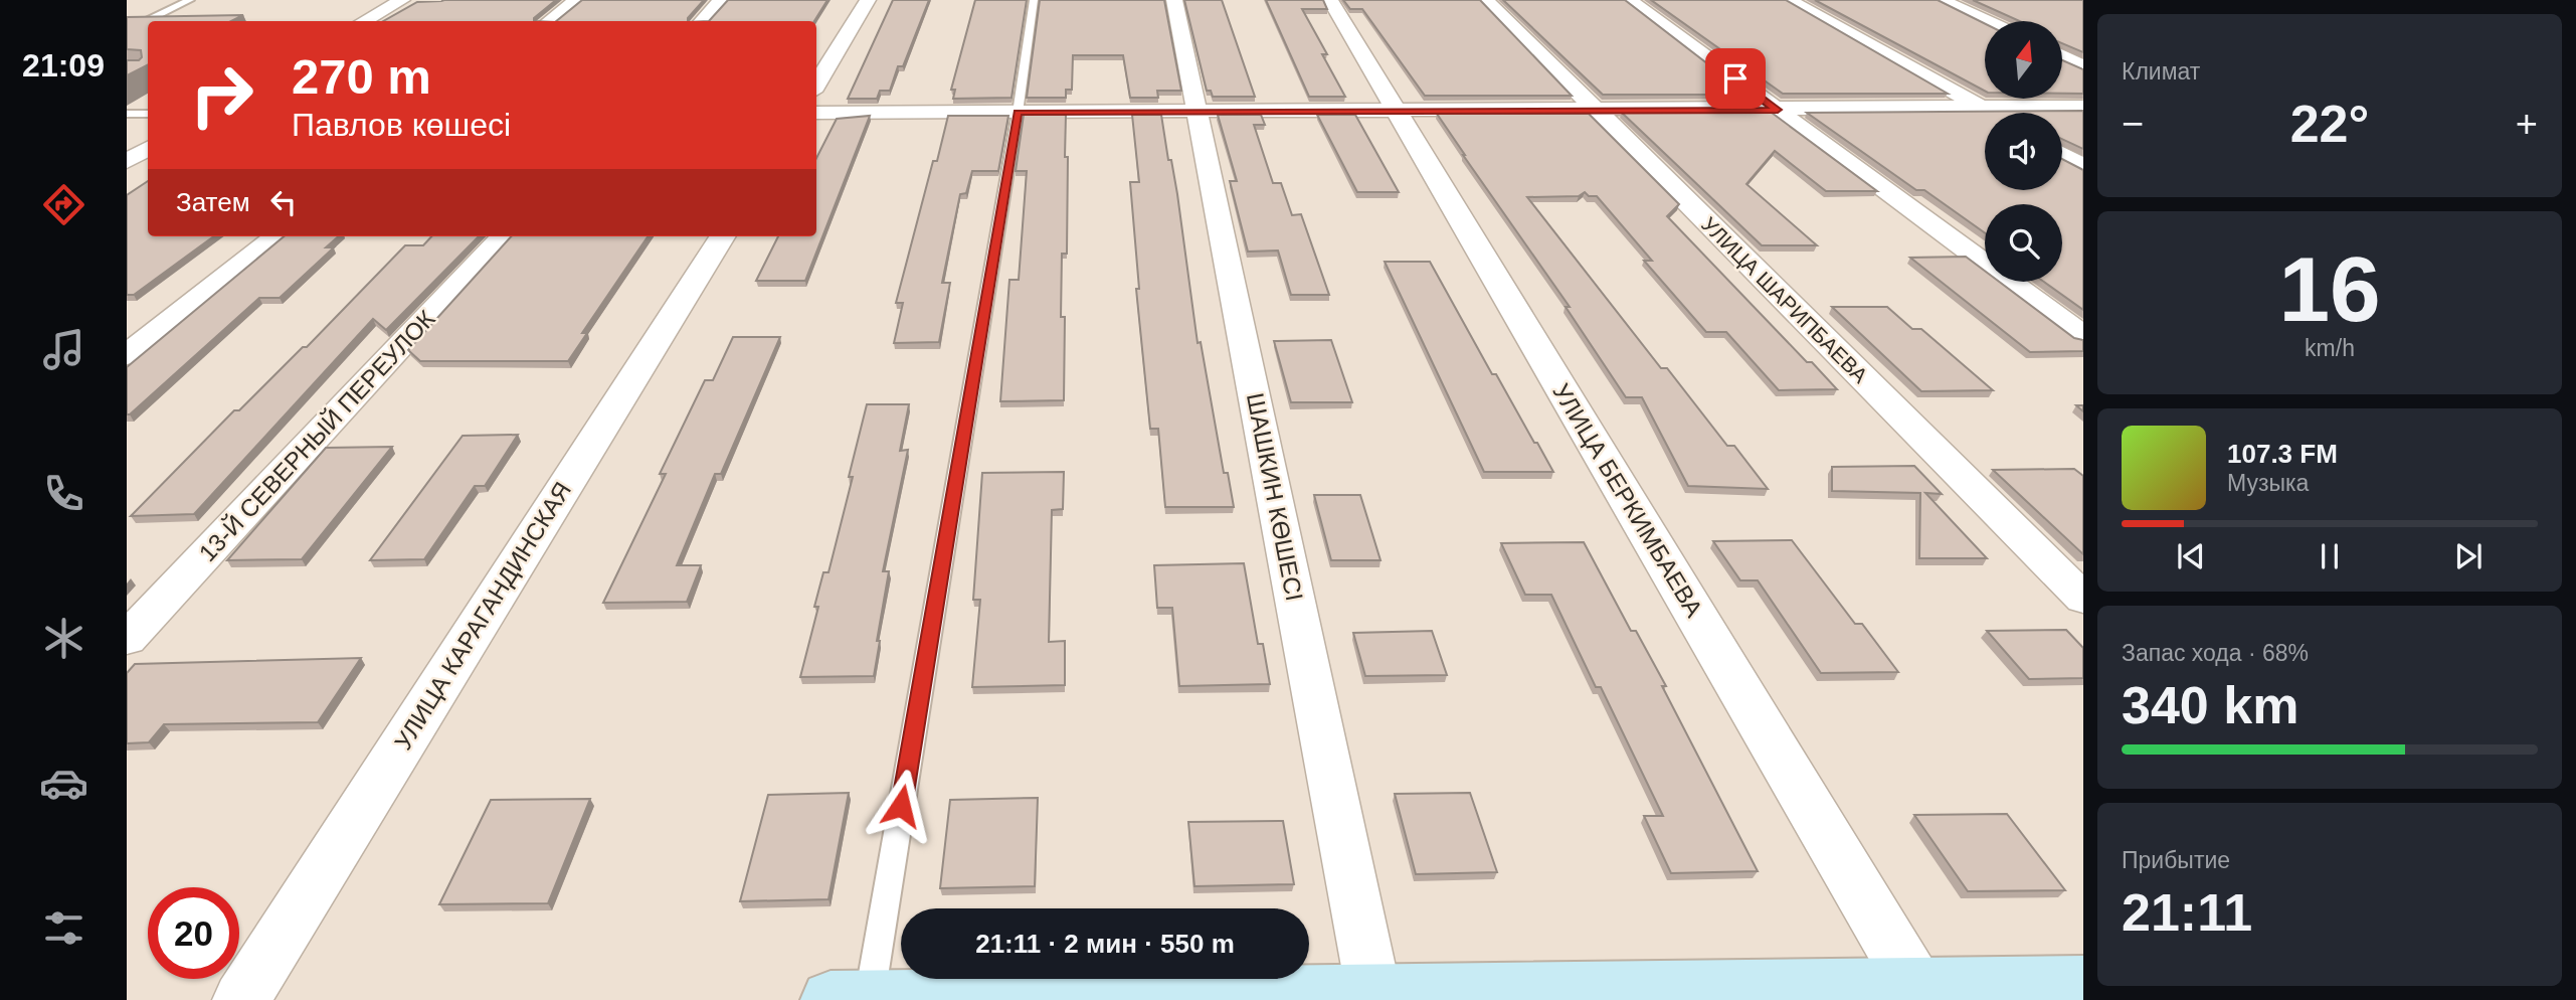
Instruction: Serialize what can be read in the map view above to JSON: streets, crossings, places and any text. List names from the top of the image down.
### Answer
{
  "streets": {
    "street": [
      "УЛИЦА ШАРИПБАЕВА",
      "13-Й СЕВЕРНЫЙ ПЕРЕУЛОК",
      "ШАШКИН КӨШЕСІ",
      "УЛИЦА БЕРКИМБАЕВА",
      "УЛИЦА КАРАГАНДИНСКАЯ"
    ]
  },
  "north": "top",
  "page": {
    "tabs": "21:09",
    "tile": [
      "Климат",
      ["16", "km/h"],
      ["Запас хода · 68%", "340 km"],
      ["Прибытие", "21:11"]
    ],
    "turn": ["270 m", "Павлов көшесі"],
    "heat": ["−", "22°", "+"],
    "then": "Затем",
    "song": ["107.3 FM", "Музыка"],
    "limit": "20",
    "trip": "21:11 · 2 мин · 550 m"
  }
}
